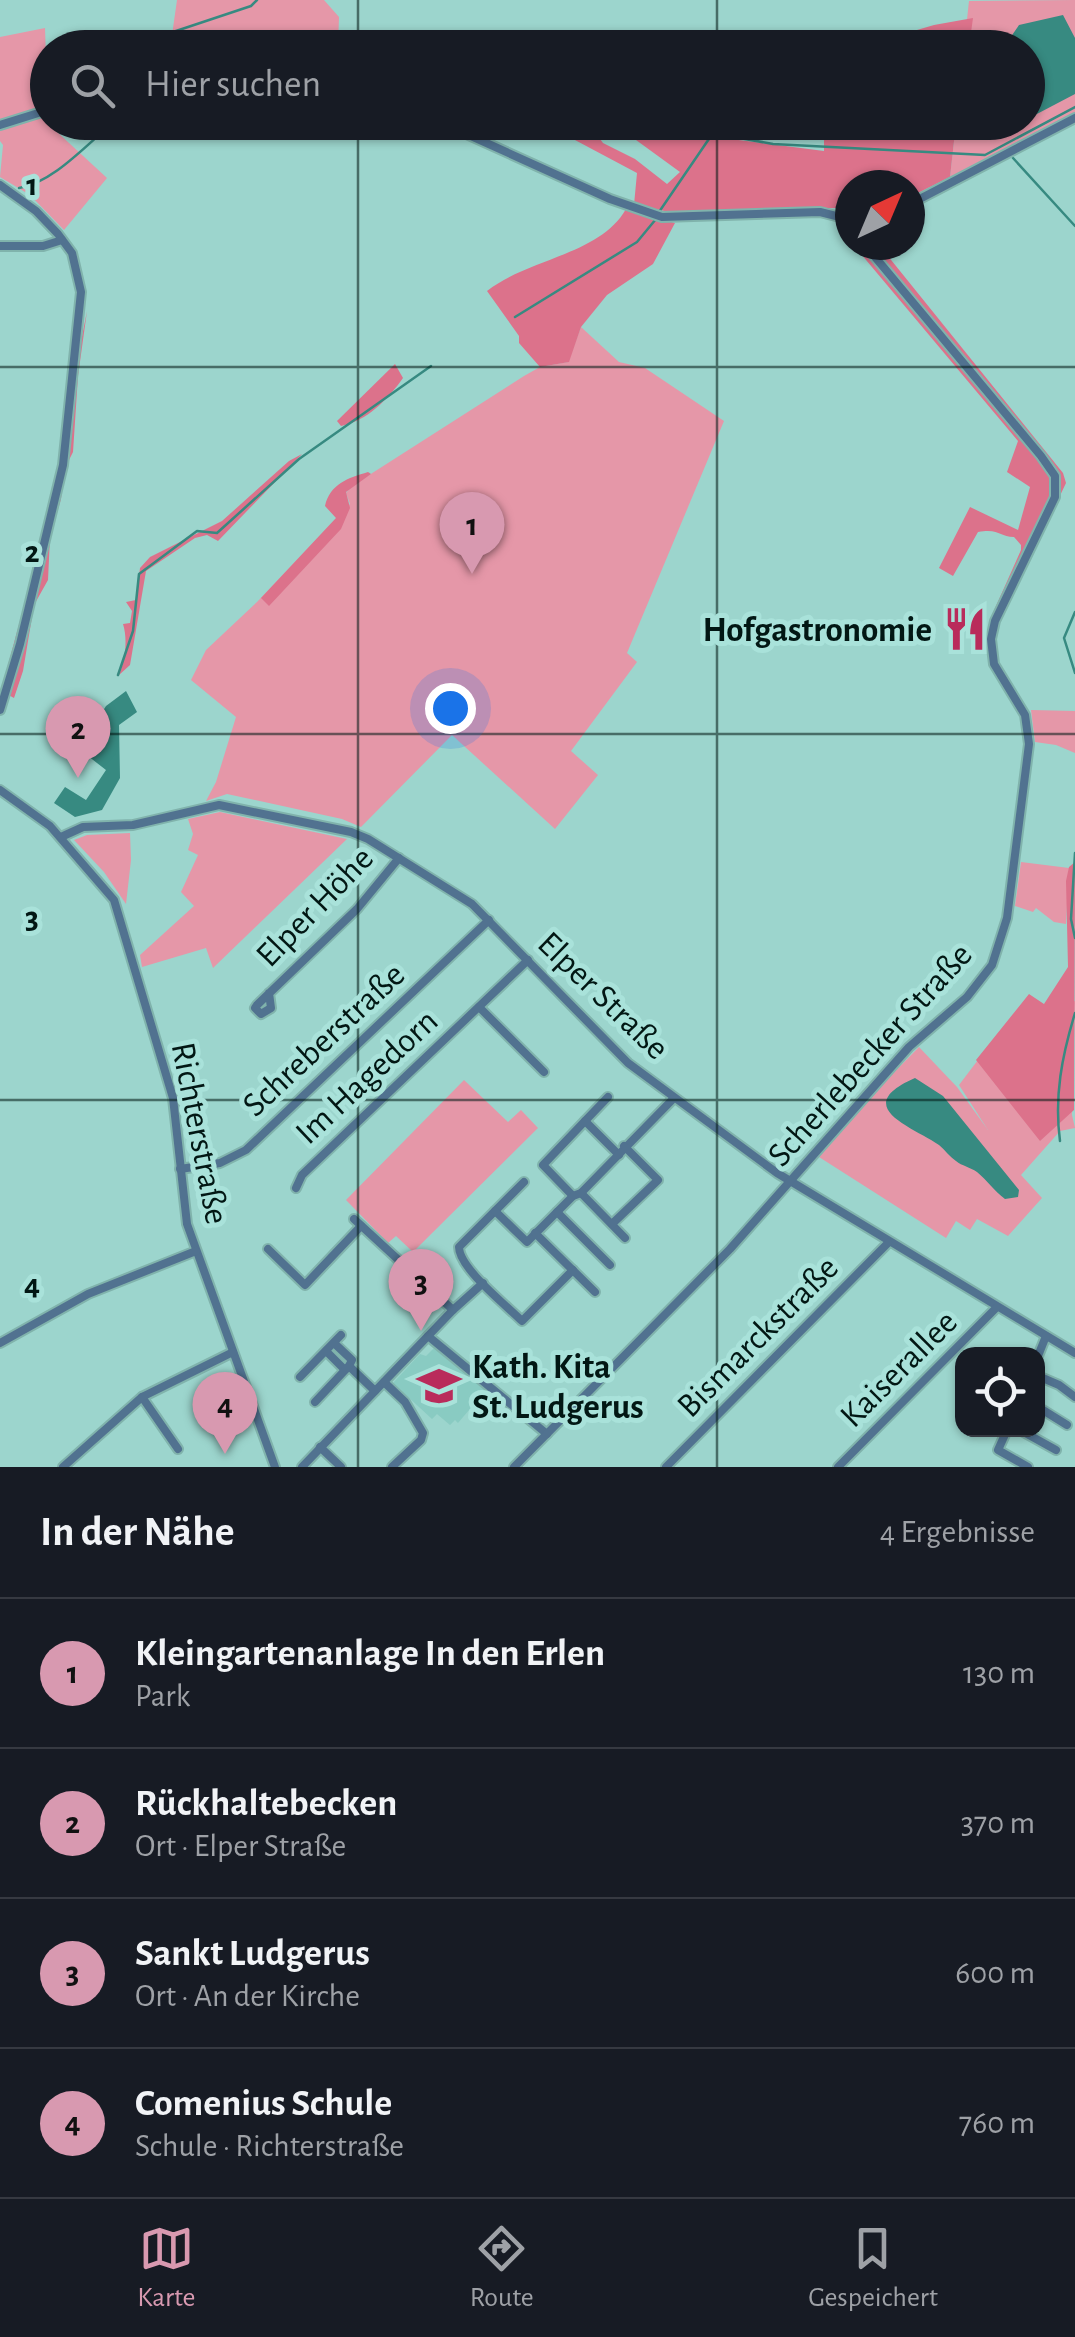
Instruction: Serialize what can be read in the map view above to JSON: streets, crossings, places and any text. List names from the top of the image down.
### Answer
{
  "streets": {
    "street": [
      "Elper Höhe",
      "Elper Straße",
      "Schreberstraße",
      "Scherlebecker Straße",
      "Im Hagedorn",
      "Richterstraße",
      "Bismarckstraße",
      "Kaiserallee"
    ]
  },
  "crossings": [
    ["Elper Höhe", "Elper Straße"],
    ["Elper Straße", "Schreberstraße"],
    ["Elper Straße", "Scherlebecker Straße"],
    ["Elper Straße", "Im Hagedorn"],
    ["Elper Straße", "Richterstraße"],
    ["Elper Straße", "Bismarckstraße"],
    ["Elper Straße", "Kaiserallee"],
    ["Schreberstraße", "Richterstraße"]
  ],
  "places": {
    "restaurant": ["Hofgastronomie"],
    "school or university": ["Kath. Kita St. Ludgerus"]
  },
  "north": "top right",
  "page": {
    "search": "Hier suchen",
    "pins": [
      "1",
      "2",
      "3",
      "4"
    ],
    "heading": ["In der Nähe", "4 Ergebnisse"],
    "list": [
      {
        "mark": "1",
        "name": "Kleingartenanlage In den Erlen",
        "note": "Park",
        "value": "130 m"
      },
      {
        "mark": "2",
        "name": "Rückhaltebecken",
        "note": "Ort · Elper Straße",
        "value": "370 m"
      },
      {
        "mark": "3",
        "name": "Sankt Ludgerus",
        "note": "Ort · An der Kirche",
        "value": "600 m"
      },
      {
        "mark": "4",
        "name": "Comenius Schule",
        "note": "Schule · Richterstraße",
        "value": "760 m"
      }
    ],
    "nav": ["Karte", "Route", "Gespeichert"]
  },
  "grid": {
    "rows": [
      "1",
      "2",
      "3",
      "4"
    ]
  }
}
